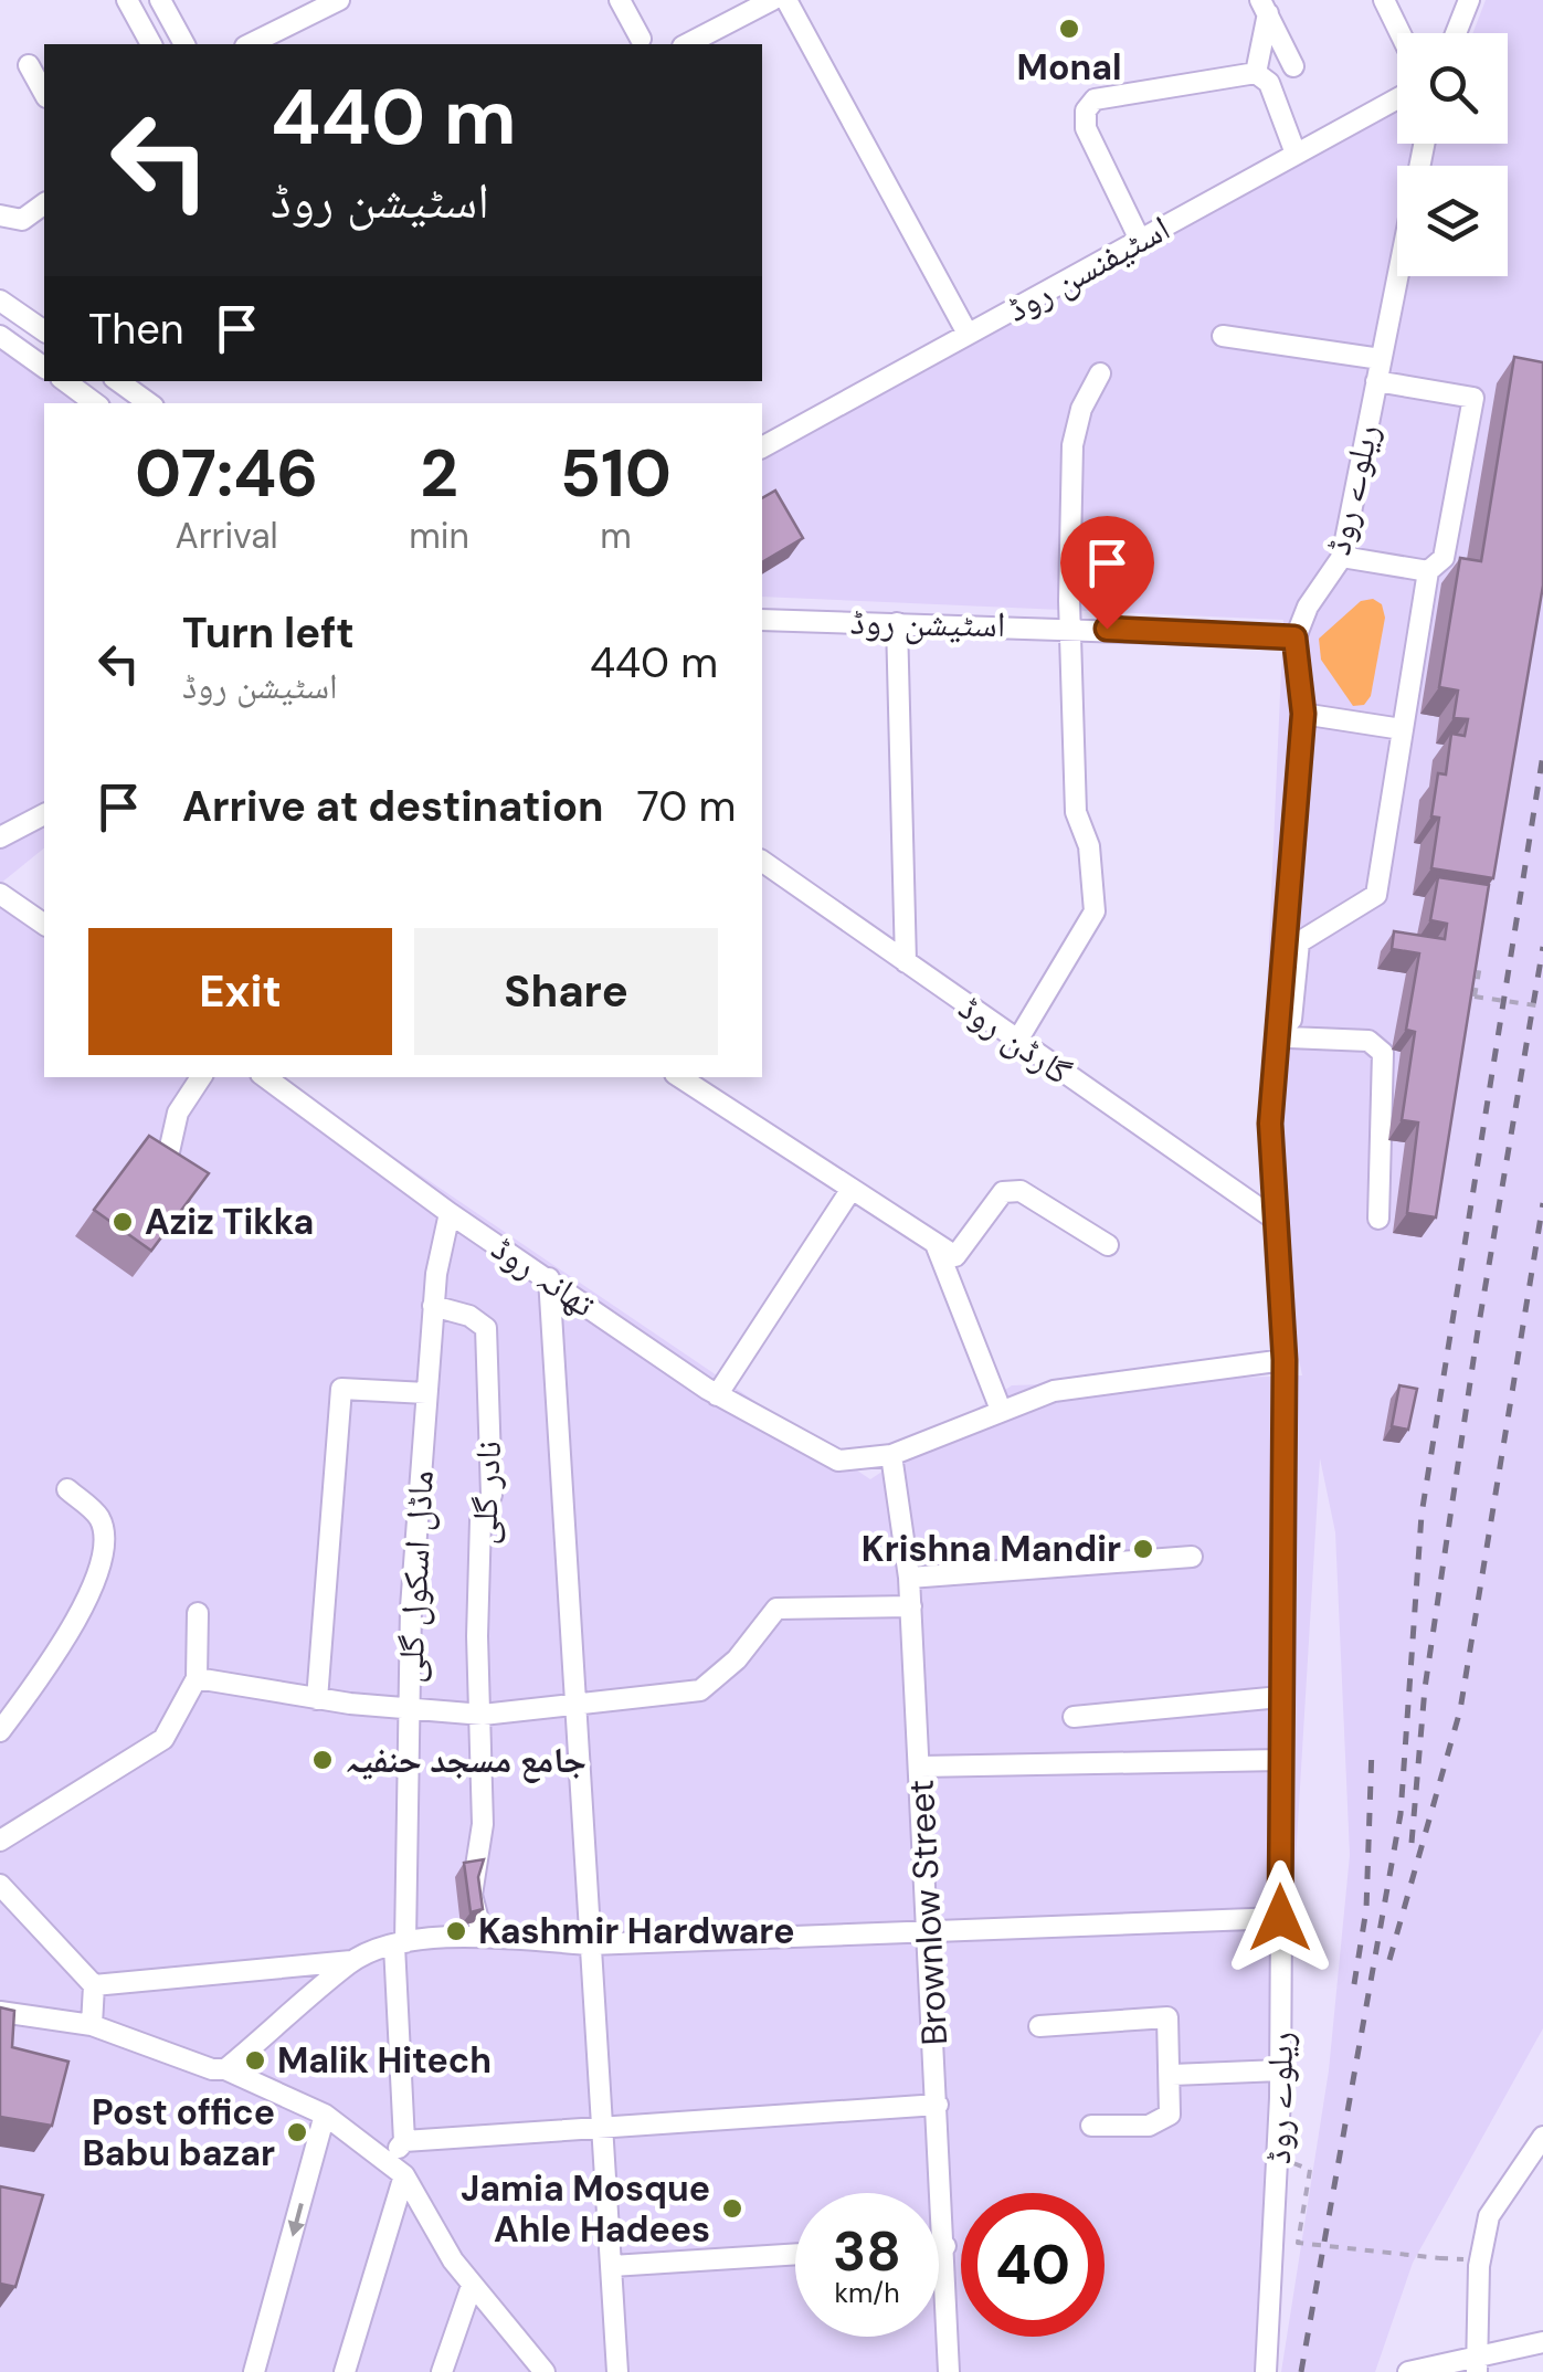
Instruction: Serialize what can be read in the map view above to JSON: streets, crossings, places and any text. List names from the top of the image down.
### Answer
{
  "streets": {
    "street": [
      "اسٹیفنسن روڈ",
      "ریلوے روڈ",
      "اسٹیشن روڈ",
      "گارڈن روڈ",
      "تھانہ روڈ",
      "نادر گلی",
      "ماڈل اسکول گلی",
      "Brownlow Street"
    ]
  },
  "crossings": [
    ["ریلوے روڈ", "اسٹیشن روڈ"],
    ["ریلوے روڈ", "گارڈن روڈ"],
    ["تھانہ روڈ", "ماڈل اسکول گلی"],
    ["تھانہ روڈ", "Brownlow Street"],
    ["نادر گلی", "ماڈل اسکول گلی"]
  ],
  "places": [
    "Monal",
    "Aziz Tikka",
    "Krishna Mandir",
    "جامع مسجد حنفیہ",
    "Kashmir Hardware",
    "Malik Hitech",
    "Post office Babu bazar",
    "Jamia Mosque Ahle Hadees"
  ],
  "page": {
    "turn": ["440 m", "اسٹیشن روڈ"],
    "then": "Then",
    "eta": [
      "07:46",
      "Arrival",
      "2",
      "min",
      "510",
      "m"
    ],
    "list": [
      {
        "name": "Turn left",
        "note": "اسٹیشن روڈ",
        "value": "440 m"
      },
      {
        "name": "Arrive at destination",
        "value": "70 m"
      }
    ],
    "buttons": ["Exit", "Share"],
    "speed": "38 km/h",
    "limit": "40"
  }
}
